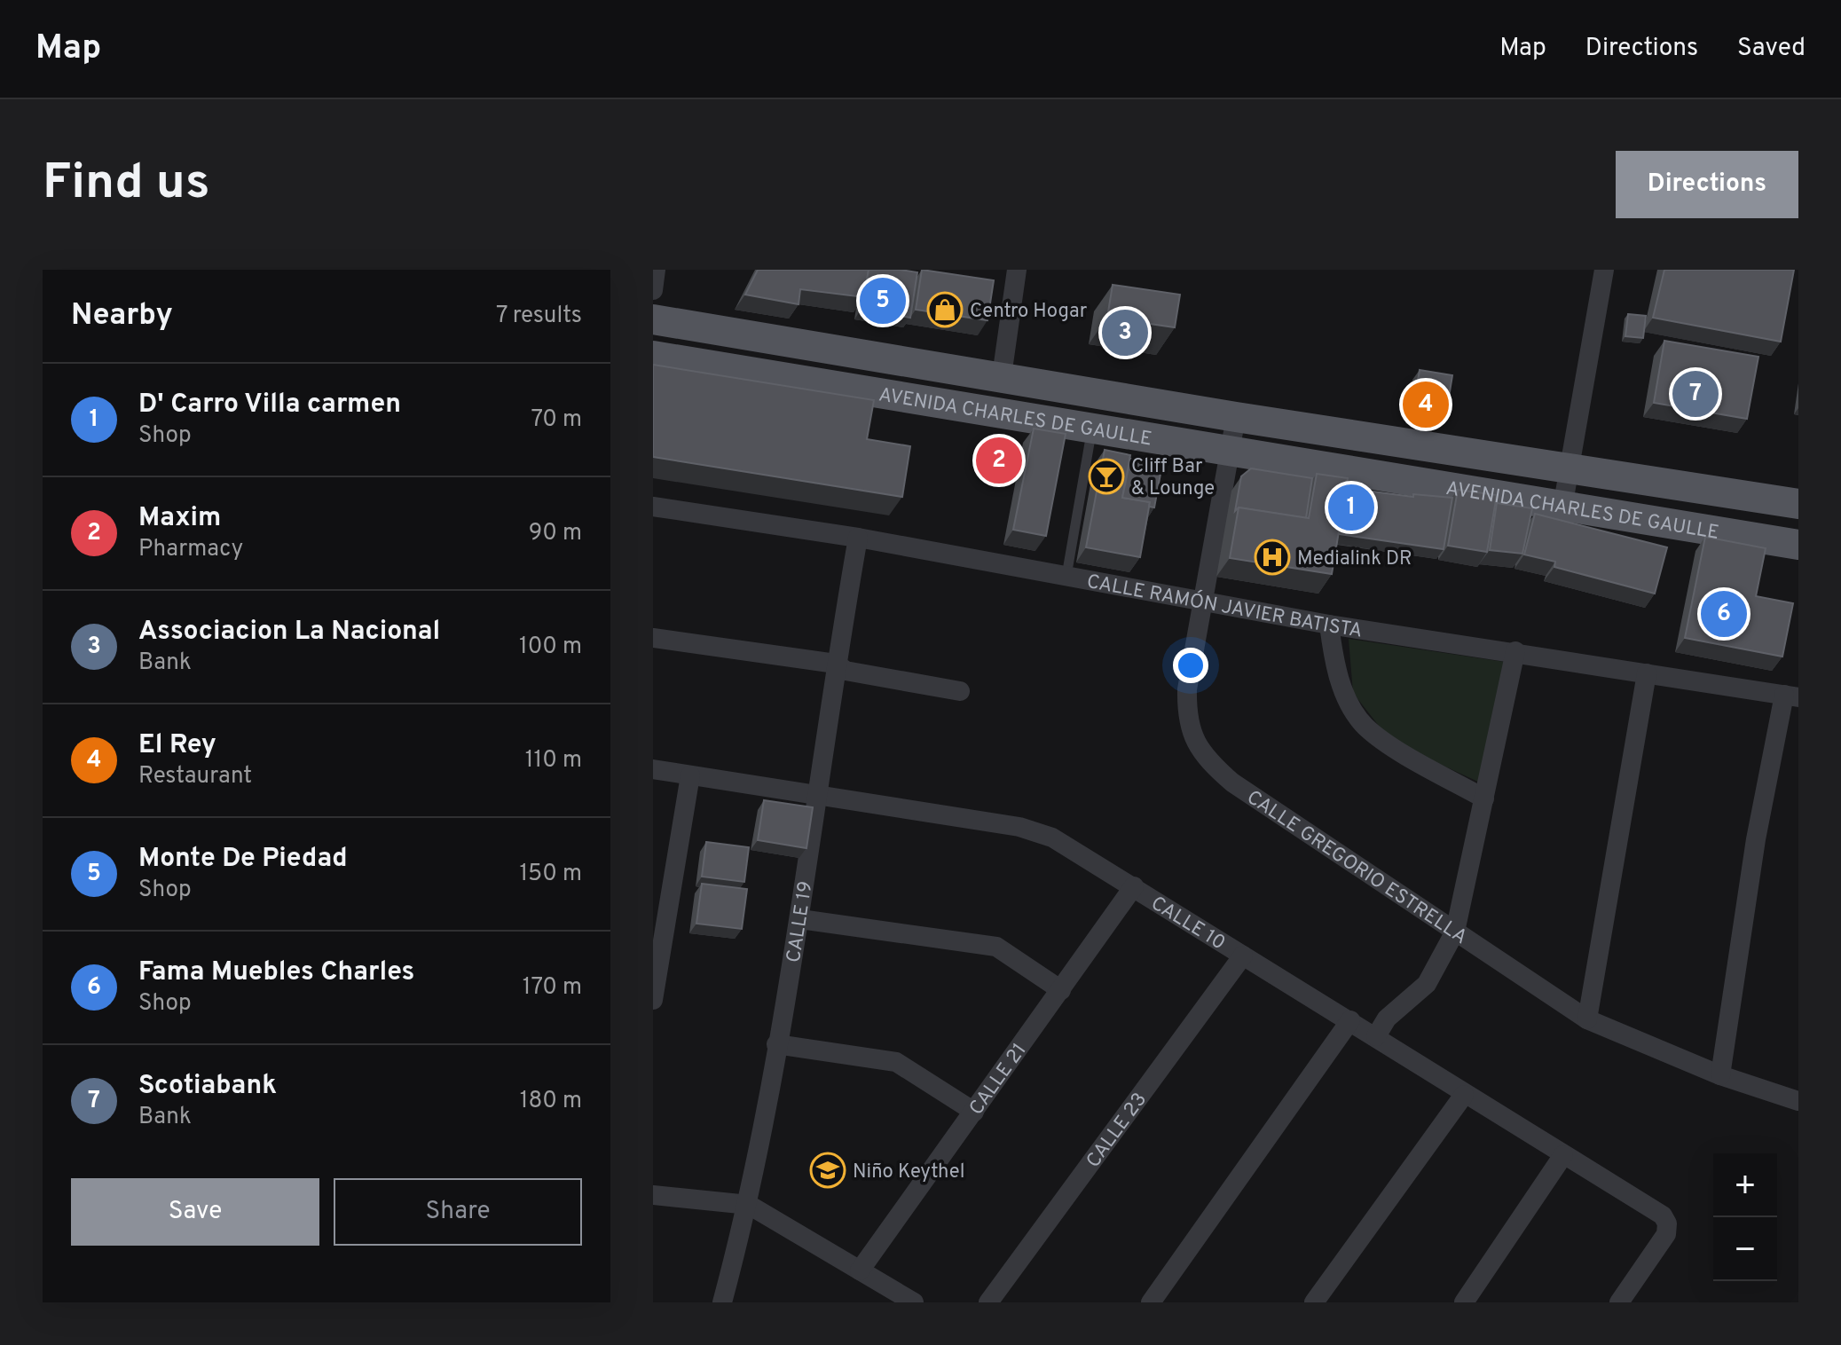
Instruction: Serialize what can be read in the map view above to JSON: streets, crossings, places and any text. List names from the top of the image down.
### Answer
{
  "streets": {
    "main road": ["AVENIDA CHARLES DE GAULLE"],
    "street": [
      "CALLE RAMÓN JAVIER BATISTA",
      "CALLE GREGORIO ESTRELLA",
      "CALLE 19",
      "CALLE 10",
      "CALLE 21",
      "CALLE 23"
    ]
  },
  "crossings": [
    ["AVENIDA CHARLES DE GAULLE", "CALLE GREGORIO ESTRELLA"],
    ["CALLE RAMÓN JAVIER BATISTA", "CALLE GREGORIO ESTRELLA"],
    ["CALLE RAMÓN JAVIER BATISTA", "CALLE 19"],
    ["CALLE 19", "CALLE 10"],
    ["CALLE 10", "CALLE 21"],
    ["CALLE 10", "CALLE 23"]
  ],
  "places": {
    "shop": ["Centro Hogar"],
    "bar": ["Cliff Bar & Lounge"],
    "hospital": ["Medialink DR"],
    "school or university": ["Niño Keythel"]
  },
  "page": {
    "header": "Map",
    "nav": ["Map", "Directions", "Saved"],
    "buttons": [
      "Directions",
      ["Save", "Share"]
    ],
    "title": "Find us",
    "heading": ["Nearby", "7 results"],
    "pins": [
      "5",
      "3",
      "7",
      "4",
      "2",
      "1",
      "6"
    ],
    "list": [
      {
        "mark": "1",
        "name": "D' Carro Villa carmen",
        "note": "Shop",
        "value": "70 m"
      },
      {
        "mark": "2",
        "name": "Maxim",
        "note": "Pharmacy",
        "value": "90 m"
      },
      {
        "mark": "3",
        "name": "Associacion La Nacional",
        "note": "Bank",
        "value": "100 m"
      },
      {
        "mark": "4",
        "name": "El Rey",
        "note": "Restaurant",
        "value": "110 m"
      },
      {
        "mark": "5",
        "name": "Monte De Piedad",
        "note": "Shop",
        "value": "150 m"
      },
      {
        "mark": "6",
        "name": "Fama Muebles Charles",
        "note": "Shop",
        "value": "170 m"
      },
      {
        "mark": "7",
        "name": "Scotiabank",
        "note": "Bank",
        "value": "180 m"
      }
    ],
    "map_buttons": ["+", "−"]
  }
}
